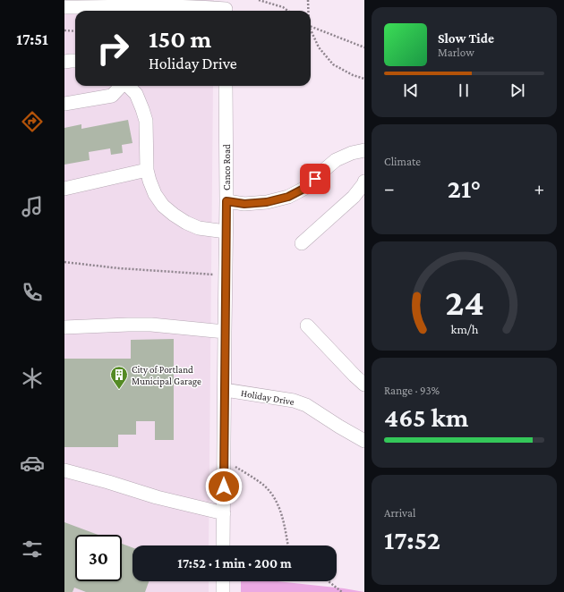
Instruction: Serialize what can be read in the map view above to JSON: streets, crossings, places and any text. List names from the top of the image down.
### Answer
{
  "streets": {
    "street": ["Canco Road", "Holiday Drive"]
  },
  "crossings": [
    ["Canco Road", "Holiday Drive"]
  ],
  "places": {
    "building": ["City of Portland Municipal Garage"]
  },
  "page": {
    "tabs": "17:51",
    "turn": ["150 m", "Holiday Drive"],
    "song": ["Slow Tide", "Marlow"],
    "tile": [
      "Climate",
      ["Range · 93%", "465 km"],
      ["Arrival", "17:52"]
    ],
    "heat": ["−", "21°", "+"],
    "limit": "30",
    "trip": "17:52 · 1 min · 200 m",
    "gauge": ["24", "km/h"]
  }
}
